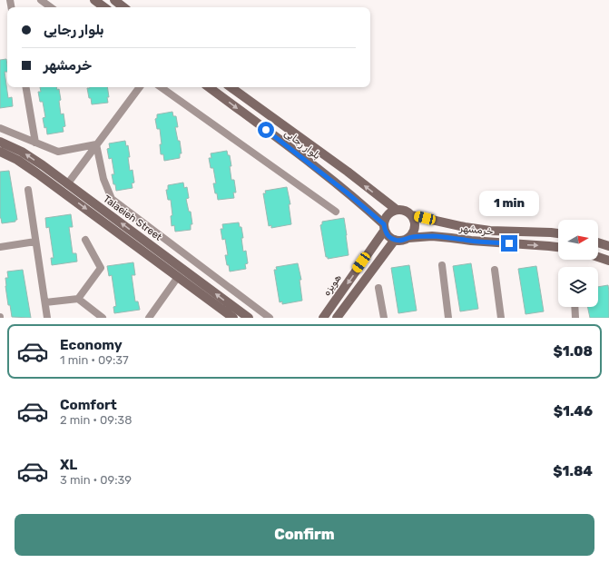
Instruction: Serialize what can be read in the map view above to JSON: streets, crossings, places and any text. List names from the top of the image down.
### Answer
{
  "streets": {
    "main road": [
      "بلوار رجایی",
      "Talaeieh Street",
      "خرمشهر",
      "هویزه"
    ]
  },
  "crossings": [
    ["بلوار رجایی", "خرمشهر"],
    ["بلوار رجایی", "هویزه"],
    ["خرمشهر", "هویزه"]
  ],
  "north": "right",
  "page": {
    "banner": ["بلوار رجایی", "خرمشهر"],
    "bubble": "1 min",
    "list": [
      {
        "name": "Economy",
        "note": "1 min · 09:37",
        "value": "$1.08"
      },
      {
        "name": "Comfort",
        "note": "2 min · 09:38",
        "value": "$1.46"
      },
      {
        "name": "XL",
        "note": "3 min · 09:39",
        "value": "$1.84"
      }
    ],
    "buttons": "Confirm"
  }
}
